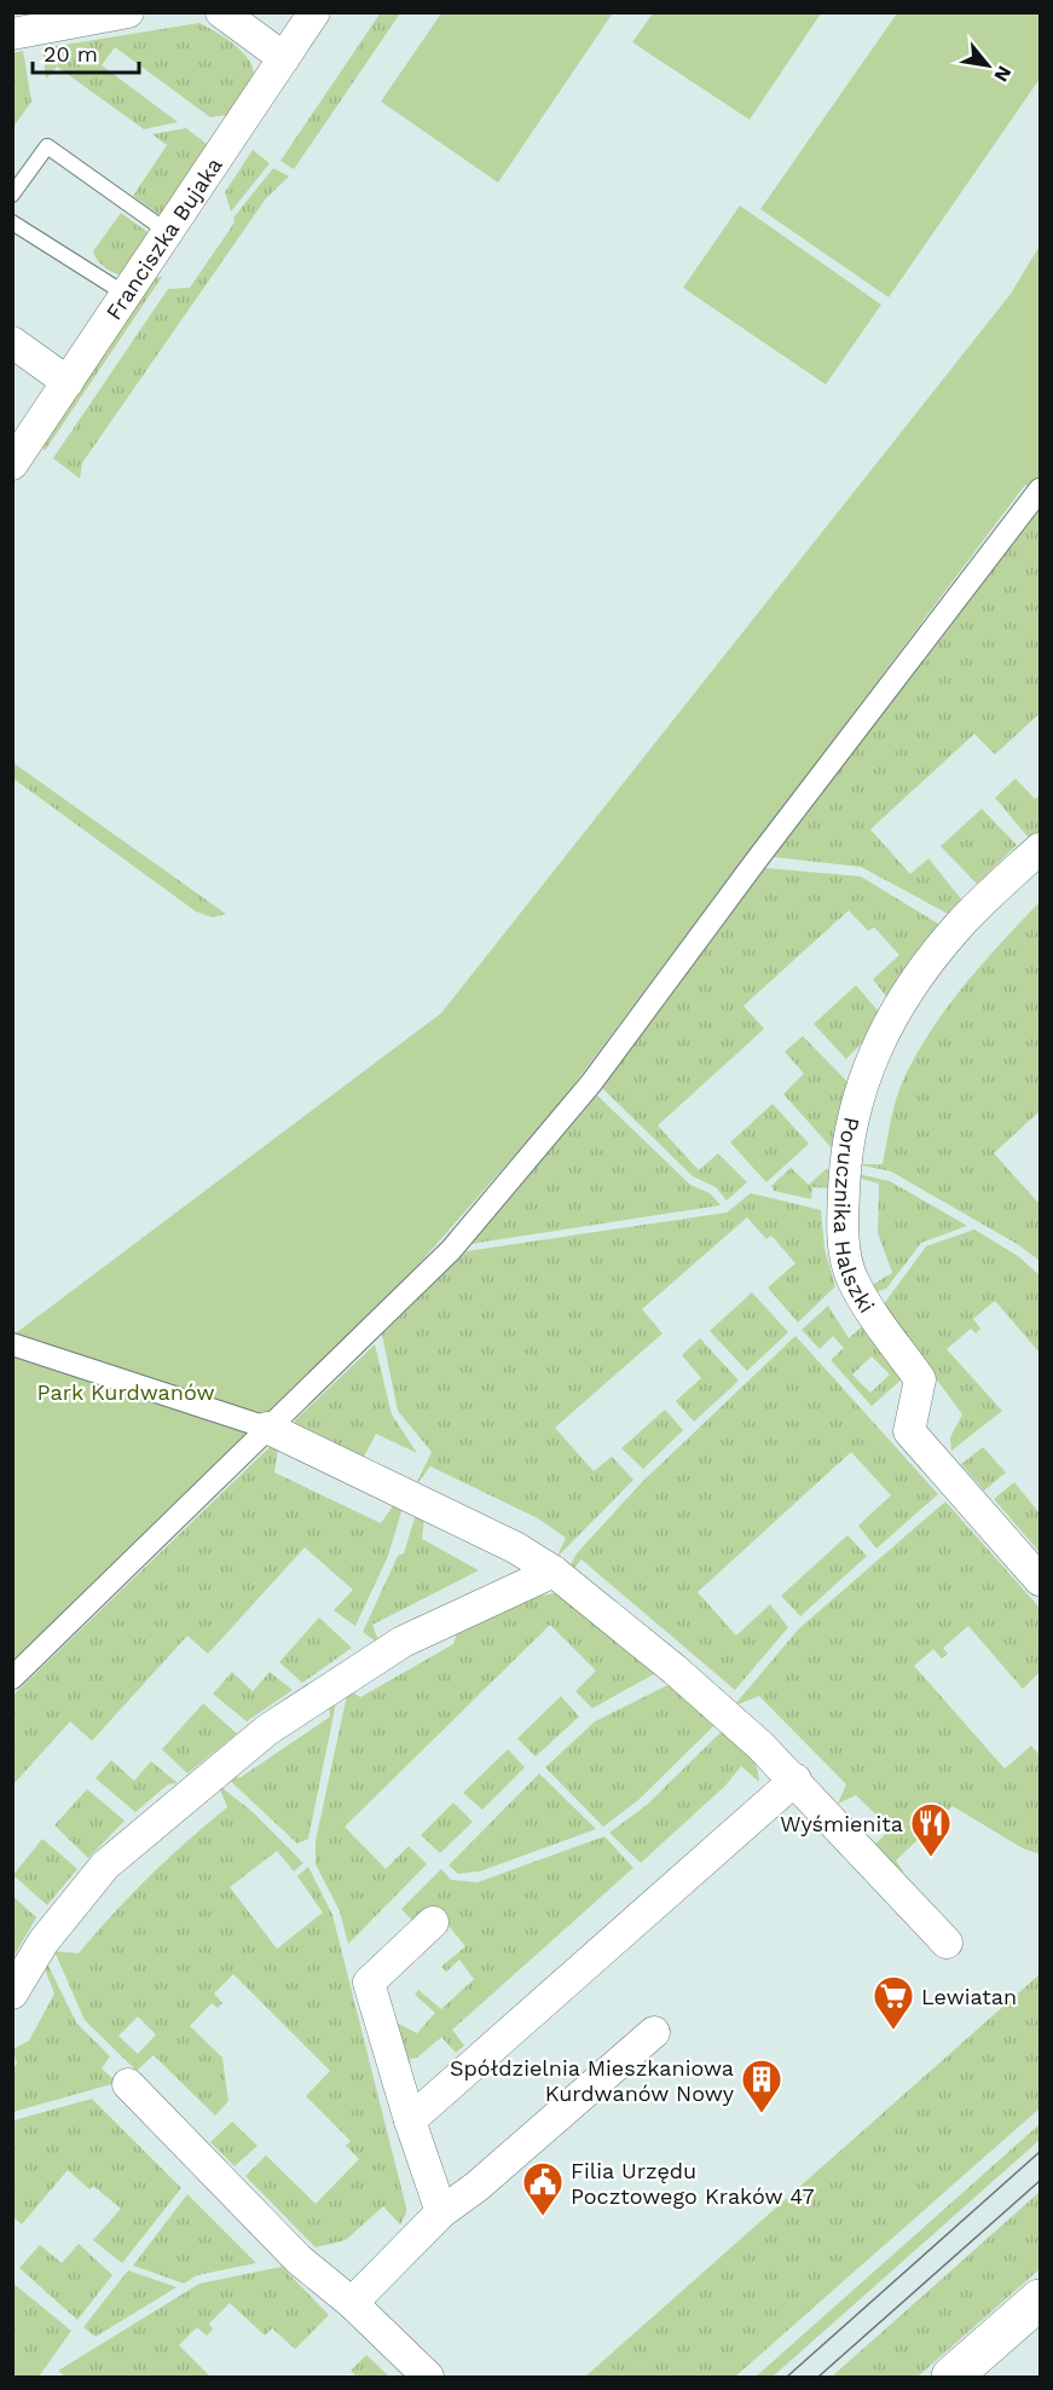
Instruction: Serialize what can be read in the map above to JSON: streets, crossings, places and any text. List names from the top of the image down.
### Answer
{
  "streets": {
    "street": ["Franciszka Bujaka", "Porucznika Halszki"]
  },
  "parks": ["Park Kurdwanów"],
  "places": {
    "restaurant": ["Wyśmienita"],
    "supermarket": ["Lewiatan"],
    "building": ["Spółdzielnia Mieszkaniowa Kurdwanów Nowy"],
    "public building": ["Filia Urzędu Pocztowego Kraków 47"]
  },
  "scale_bar": "20 m",
  "north": "bottom right"
}
